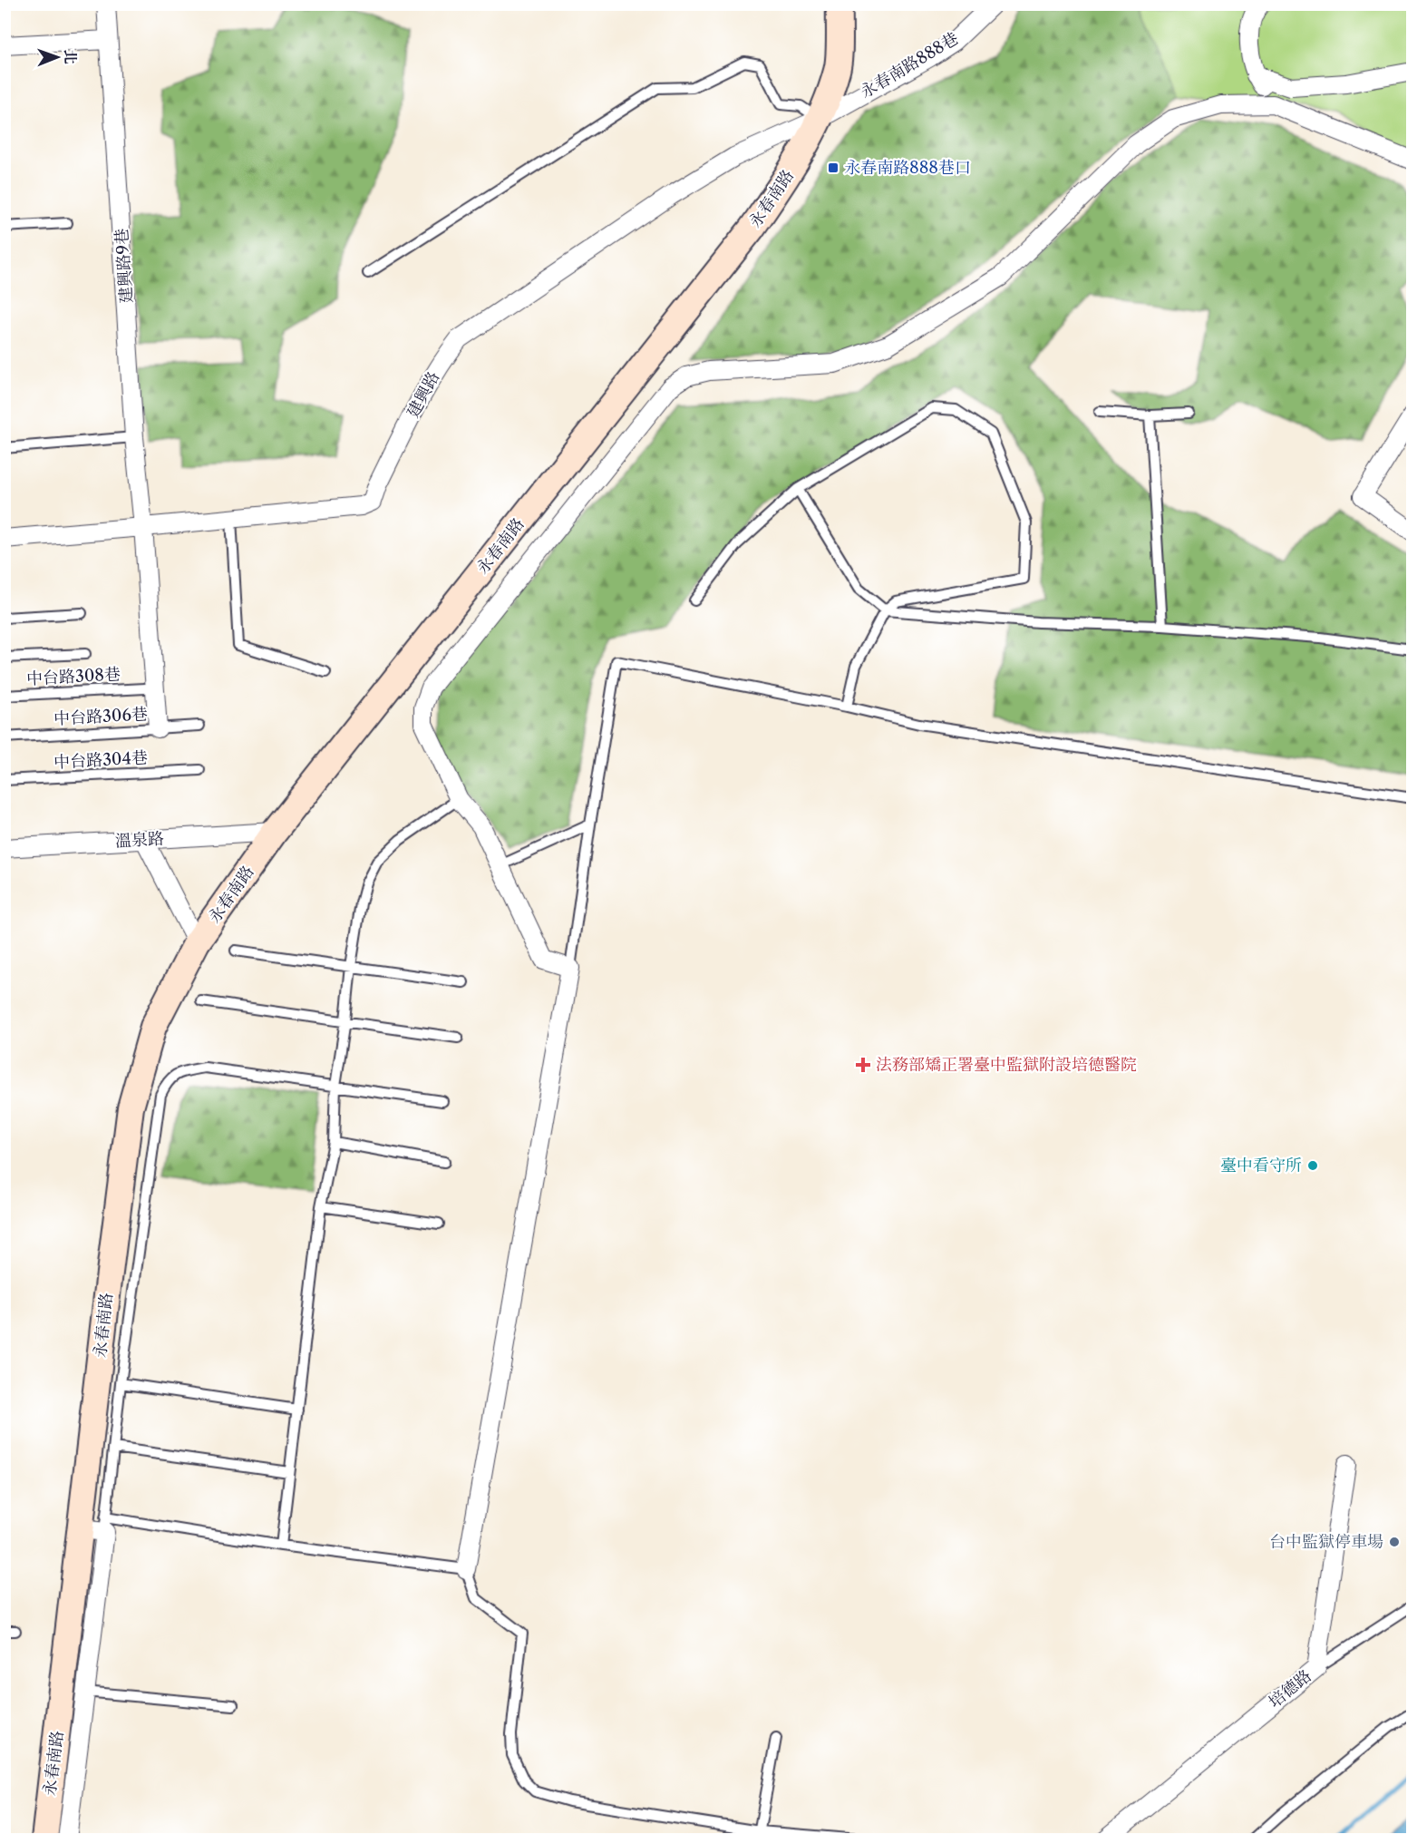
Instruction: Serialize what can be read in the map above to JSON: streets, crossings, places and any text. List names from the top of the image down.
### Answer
{
  "streets": {
    "street": [
      "永春南路888巷",
      "永春南路",
      "建興路9巷",
      "建興路",
      "溫泉路",
      "培德路"
    ],
    "lane": ["中台路308巷", "中台路306巷", "中台路304巷"]
  },
  "crossings": [
    ["永春南路888巷", "永春南路"],
    ["永春南路888巷", "建興路"],
    ["永春南路", "建興路"],
    ["永春南路", "溫泉路"],
    ["建興路9巷", "建興路"],
    ["建興路9巷", "中台路306巷"]
  ],
  "places": {
    "transit": ["永春南路888巷口"],
    "health": ["法務部矯正署臺中監獄附設培德醫院"],
    "other": ["臺中看守所", "台中監獄停車場"]
  },
  "north": "right"
}
